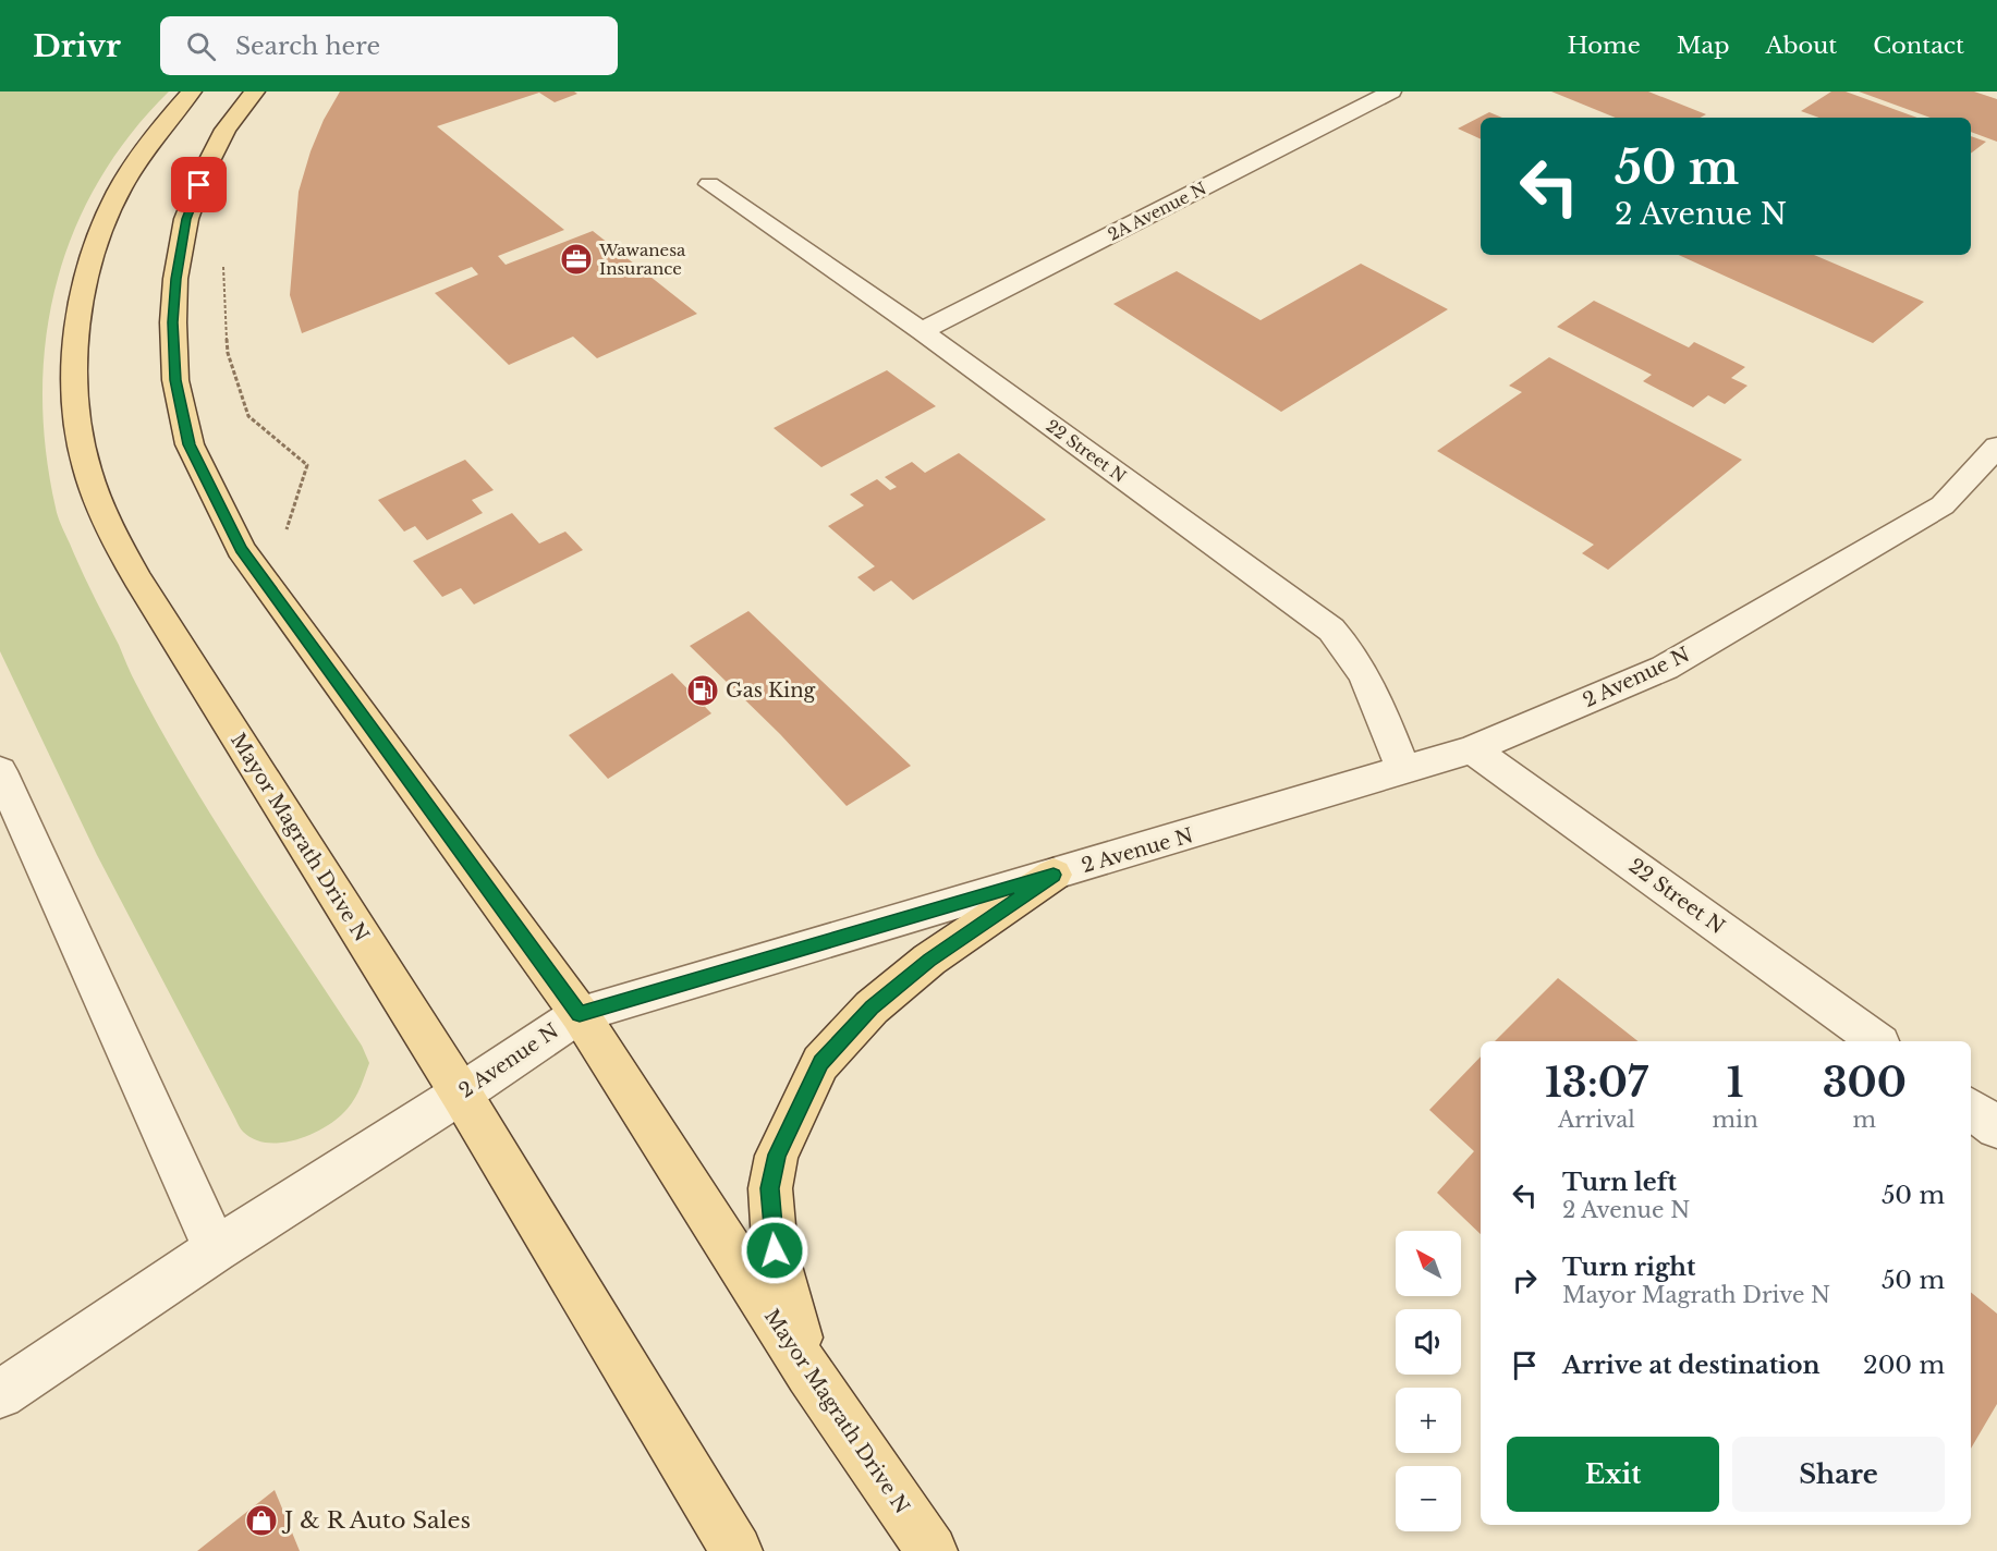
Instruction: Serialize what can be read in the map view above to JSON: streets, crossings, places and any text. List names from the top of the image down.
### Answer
{
  "streets": {
    "main road": ["Mayor Magrath Drive N"],
    "street": ["2A Avenue N", "22 Street N", "2 Avenue N"]
  },
  "crossings": [
    ["2A Avenue N", "22 Street N"],
    ["22 Street N", "2 Avenue N"],
    ["2 Avenue N", "Mayor Magrath Drive N"]
  ],
  "places": {
    "office": ["Wawanesa Insurance"],
    "fuel station": ["Gas King"],
    "shop": ["J & R Auto Sales"]
  },
  "north": "top left",
  "page": {
    "header": "Drivr",
    "search": "Search here",
    "nav": [
      "Home",
      "Map",
      "About",
      "Contact"
    ],
    "turn": ["50 m", "2 Avenue N"],
    "eta": [
      "13:07",
      "Arrival",
      "1",
      "min",
      "300",
      "m"
    ],
    "list": [
      {
        "name": "Turn left",
        "note": "2 Avenue N",
        "value": "50 m"
      },
      {
        "name": "Turn right",
        "note": "Mayor Magrath Drive N",
        "value": "50 m"
      },
      {
        "name": "Arrive at destination",
        "value": "200 m"
      }
    ],
    "map_buttons": ["+", "−"],
    "buttons": ["Exit", "Share"]
  }
}
